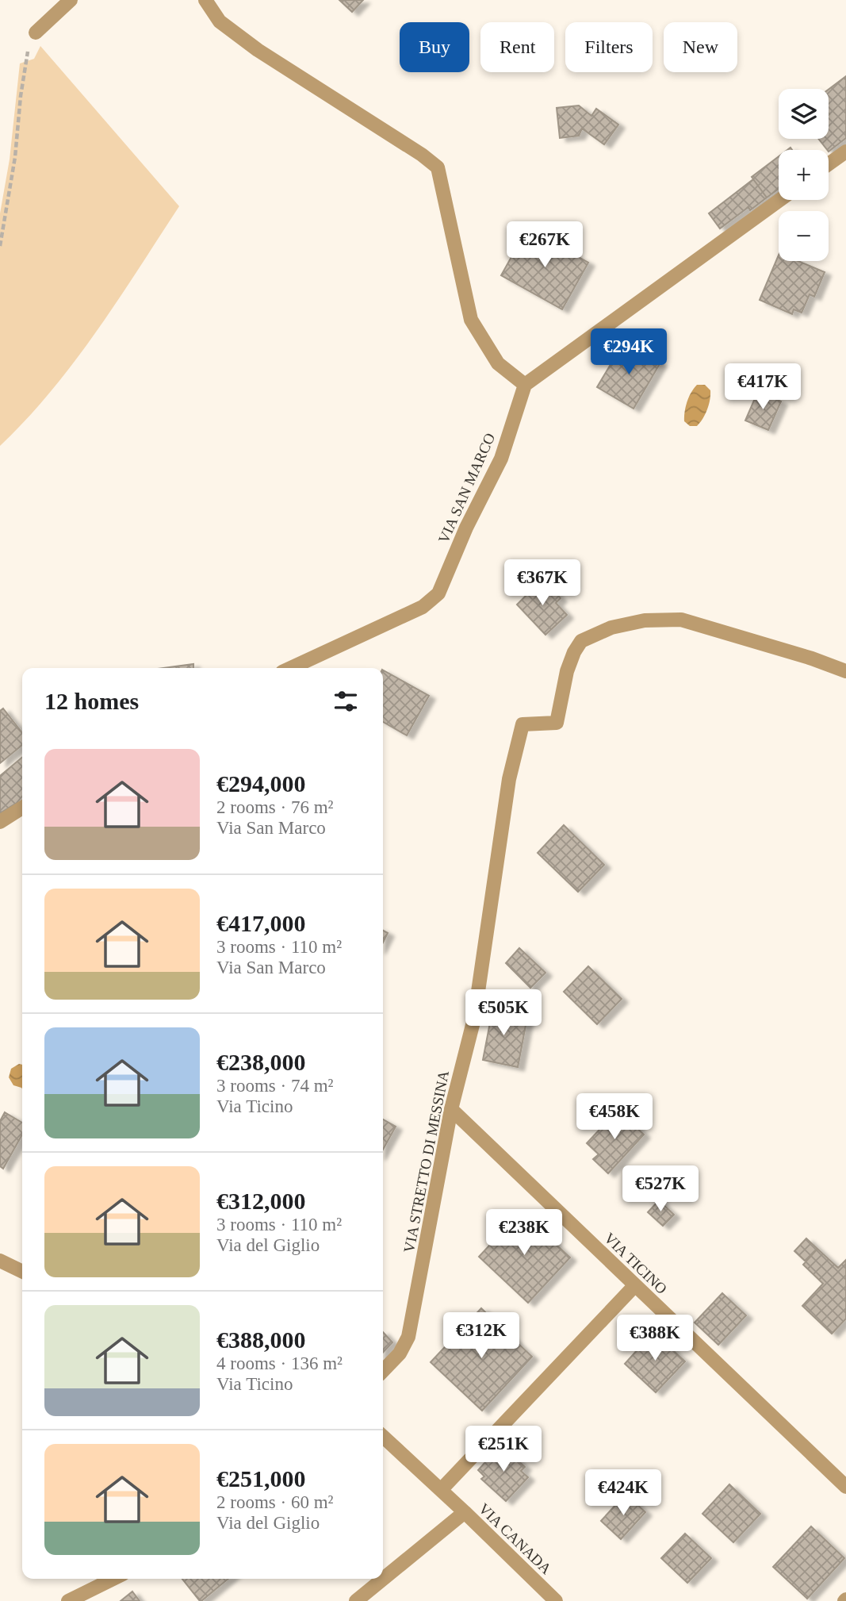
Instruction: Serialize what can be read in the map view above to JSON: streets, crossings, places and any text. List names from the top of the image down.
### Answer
{
  "streets": {
    "street": [
      "VIA SAN MARCO",
      "VIA STRETTO DI MESSINA",
      "VIA TICINO",
      "VIA CANADA"
    ]
  },
  "crossings": [
    ["VIA STRETTO DI MESSINA", "VIA TICINO"]
  ],
  "page": {
    "chip": [
      "Buy",
      "Rent",
      "Filters",
      "New"
    ],
    "map_buttons": ["+", "−"],
    "price": [
      "€267K",
      "€294K",
      "€417K",
      "€367K",
      "€505K",
      "€458K",
      "€527K",
      "€238K",
      "€312K",
      "€388K",
      "€251K",
      "€424K"
    ],
    "heading": "12 homes",
    "list": [
      {
        "name": "€294,000",
        "note": "2 rooms · 76 m² · Via San Marco"
      },
      {
        "name": "€417,000",
        "note": "3 rooms · 110 m² · Via San Marco"
      },
      {
        "name": "€238,000",
        "note": "3 rooms · 74 m² · Via Ticino"
      },
      {
        "name": "€312,000",
        "note": "3 rooms · 110 m² · Via del Giglio"
      },
      {
        "name": "€388,000",
        "note": "4 rooms · 136 m² · Via Ticino"
      },
      {
        "name": "€251,000",
        "note": "2 rooms · 60 m² · Via del Giglio"
      }
    ]
  }
}
